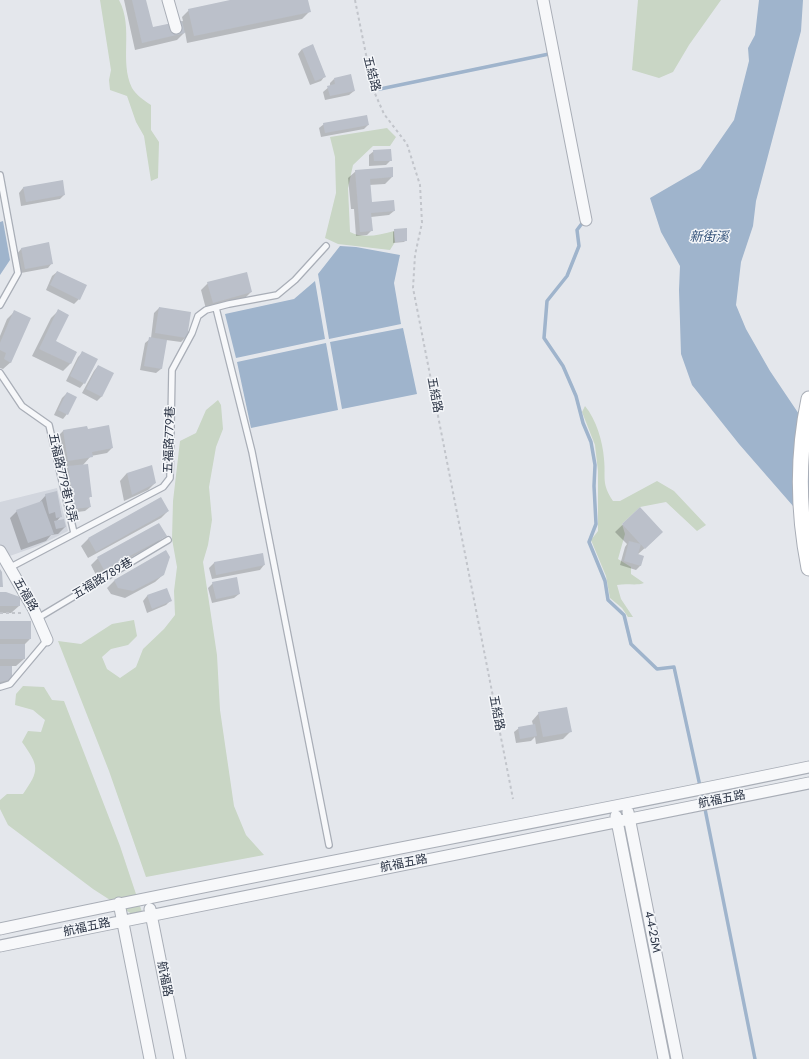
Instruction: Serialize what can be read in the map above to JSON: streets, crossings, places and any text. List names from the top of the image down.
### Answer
{
  "streets": {
    "street": [
      "五福路",
      "航福五路",
      "4-4-25M",
      "航福路"
    ],
    "lane": ["五福路779巷", "五福路779巷13弄", "五福路789巷"],
    "path": ["五結路"]
  },
  "crossings": [
    ["五福路779巷", "五福路779巷13弄"],
    ["五福路779巷", "五福路"],
    ["五福路789巷", "五福路"],
    ["航福五路", "4-4-25M"],
    ["航福五路", "航福路"]
  ],
  "water": ["新街溪"]
}
